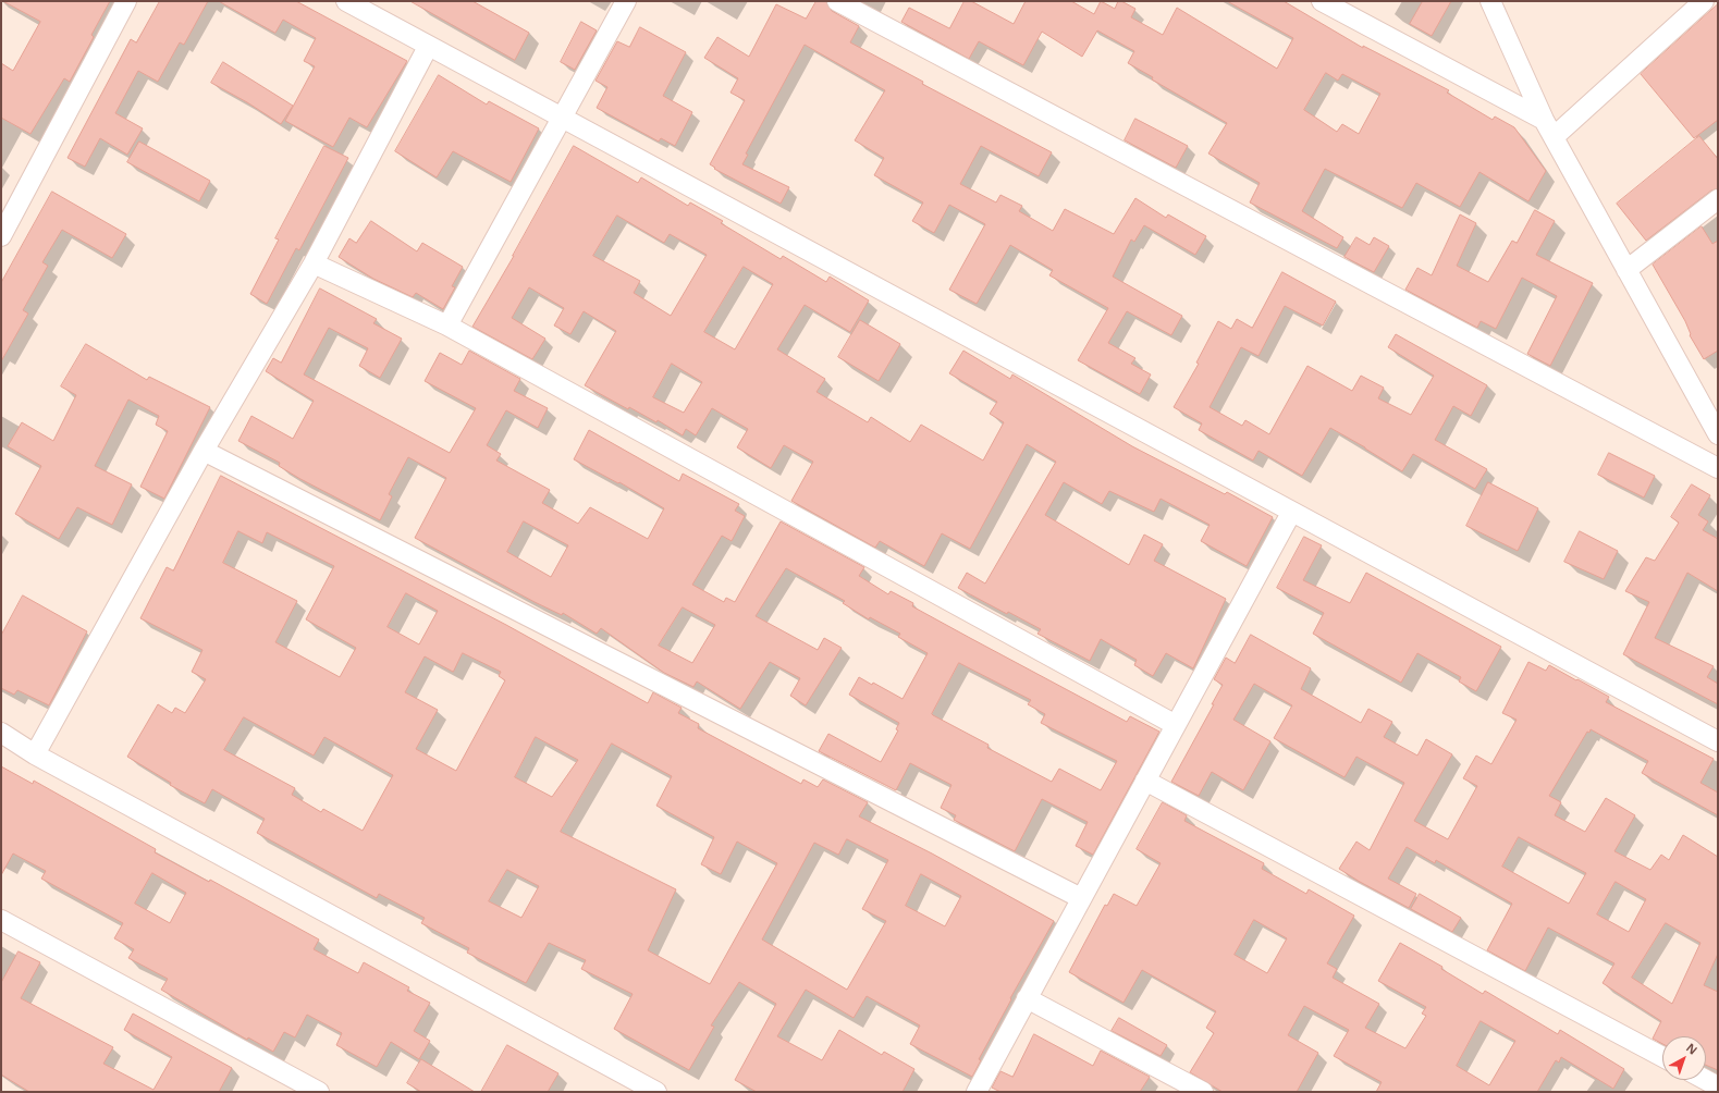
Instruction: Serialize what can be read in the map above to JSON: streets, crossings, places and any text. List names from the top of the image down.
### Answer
{
  "north": "top right"
}
